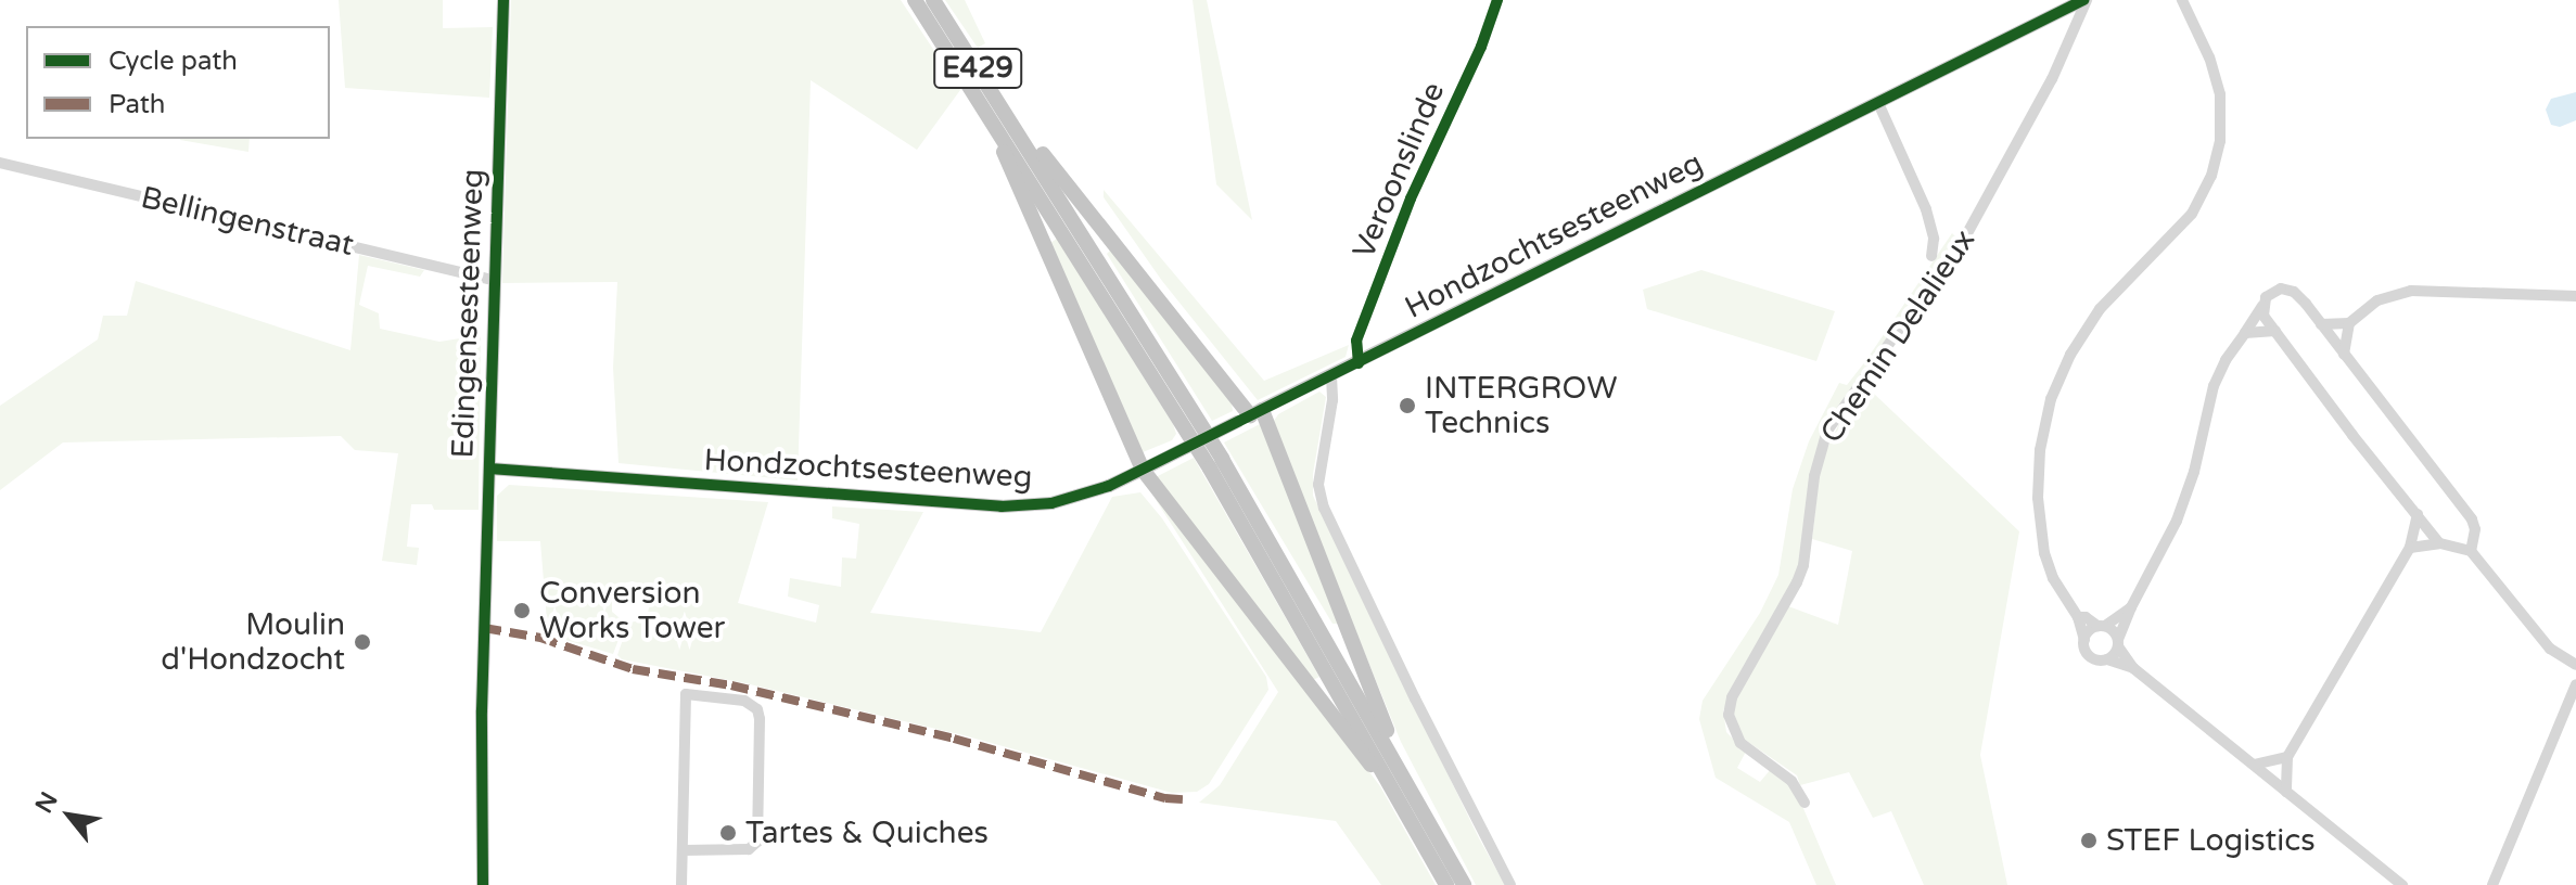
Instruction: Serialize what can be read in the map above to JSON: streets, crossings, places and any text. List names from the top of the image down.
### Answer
{
  "streets": {
    "highway": ["E429"],
    "main road": ["Hondzochtsesteenweg", "Edingensesteenweg"],
    "street": ["Veroonslinde", "Bellingenstraat", "Chemin Delalieux"]
  },
  "crossings": [
    ["Veroonslinde", "Hondzochtsesteenweg"],
    ["Bellingenstraat", "Edingensesteenweg"],
    ["Hondzochtsesteenweg", "Edingensesteenweg"],
    ["Hondzochtsesteenweg", "Chemin Delalieux"]
  ],
  "places": [
    "INTERGROW Technics",
    "Conversion Works Tower",
    "Moulin d'Hondzocht",
    "Tartes & Quiches",
    "STEF Logistics"
  ],
  "legend": ["Cycle path", "Path"],
  "north": "top left"
}
